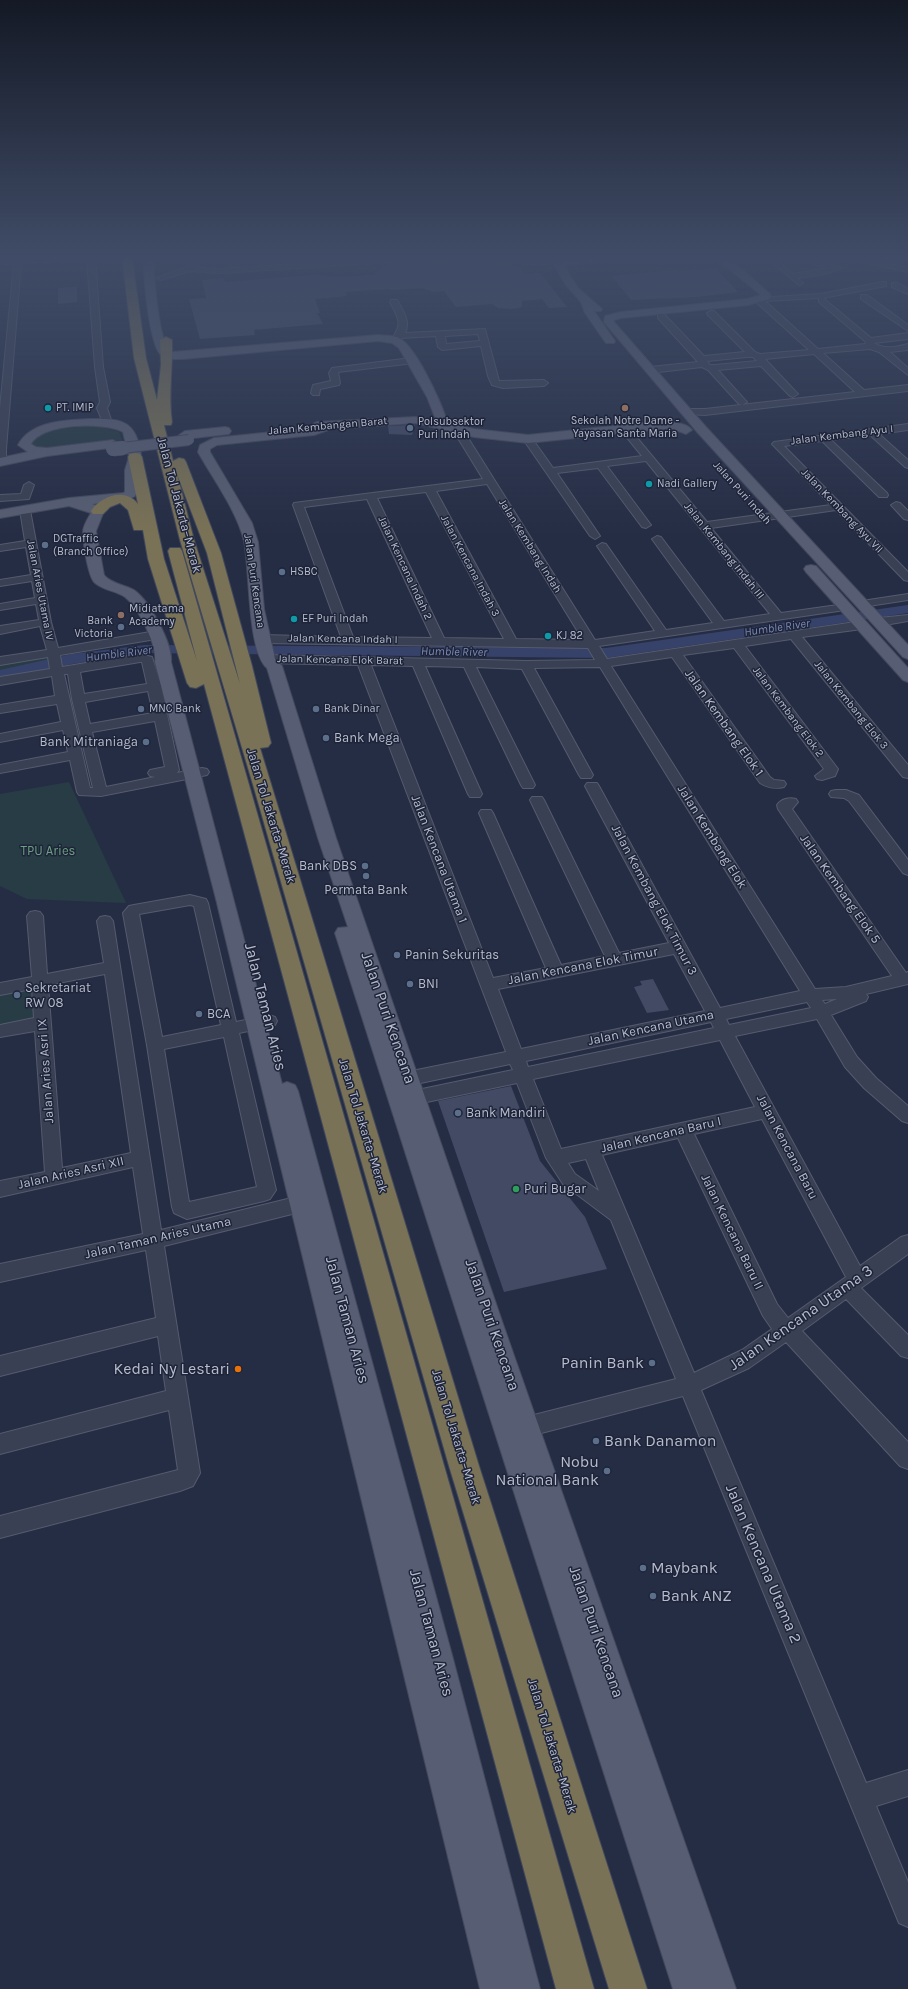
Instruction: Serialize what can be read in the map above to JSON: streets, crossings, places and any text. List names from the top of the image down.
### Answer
{
  "streets": {
    "highway": ["Jalan Tol Jakarta–Merak"],
    "main road": [
      "Jalan Kembangan Barat",
      "Jalan Puri Indah",
      "Jalan Puri Kencana",
      "Jalan Taman Aries"
    ],
    "street": [
      "Jalan Kembang Ayu I",
      "Jalan Kembang Ayu VII",
      "Jalan Kembang Indah",
      "Jalan Kembang Indah III",
      "Jalan Kencana Indah 3",
      "Jalan Kencana Indah 2",
      "Jalan Aries Utama IV",
      "Jalan Kencana Indah I",
      "Jalan Kencana Elok Barat",
      "Jalan Kembang Elok 3",
      "Jalan Kembang Elok 2",
      "Jalan Kembang Elok 1",
      "Jalan Kembang Elok",
      "Jalan Kencana Utama 1",
      "Jalan Kembang Elok 5",
      "Jalan Kembang Elok Timur 3",
      "Jalan Kencana Elok Timur",
      "Jalan Kencana Utama",
      "Jalan Aries Asri IX",
      "Jalan Kencana Baru I",
      "Jalan Kencana Baru",
      "Jalan Aries Asri XII",
      "Jalan Kencana Baru II",
      "Jalan Taman Aries Utama",
      "Jalan Kencana Utama 3",
      "Jalan Kencana Utama 2"
    ]
  },
  "crossings": [
    ["Jalan Kembangan Barat", "Jalan Puri Indah"],
    ["Jalan Kembangan Barat", "Jalan Kembang Indah"],
    ["Jalan Kembangan Barat", "Jalan Kembang Indah III"],
    ["Jalan Kembangan Barat", "Jalan Puri Kencana"],
    ["Jalan Kembang Ayu I", "Jalan Kembang Ayu VII"],
    ["Jalan Kembang Indah", "Jalan Kencana Indah I"],
    ["Jalan Kembang Indah", "Jalan Kencana Elok Barat"],
    ["Jalan Kembang Indah", "Jalan Kembang Elok"],
    ["Jalan Kembang Indah III", "Jalan Kencana Indah I"],
    ["Jalan Kencana Indah 3", "Jalan Kencana Indah I"],
    ["Jalan Kencana Indah 2", "Jalan Kencana Indah I"],
    ["Jalan Puri Kencana", "Jalan Kencana Indah I"],
    ["Jalan Puri Kencana", "Jalan Kencana Elok Barat"],
    ["Jalan Puri Kencana", "Jalan Kencana Utama"],
    ["Jalan Puri Kencana", "Jalan Kencana Utama 3"],
    ["Jalan Kencana Indah I", "Jalan Kencana Elok Barat"],
    ["Jalan Kencana Elok Barat", "Jalan Kembang Elok 3"],
    ["Jalan Kencana Elok Barat", "Jalan Kembang Elok 2"],
    ["Jalan Kencana Elok Barat", "Jalan Kembang Elok 1"],
    ["Jalan Kencana Elok Barat", "Jalan Kembang Elok"],
    ["Jalan Kencana Elok Barat", "Jalan Kencana Utama 1"],
    ["Jalan Kencana Elok Barat", "Jalan Kembang Elok Timur 3"],
    ["Jalan Kembang Elok", "Jalan Kencana Utama"],
    ["Jalan Kencana Utama 1", "Jalan Kencana Elok Timur"],
    ["Jalan Kencana Utama 1", "Jalan Kencana Utama"],
    ["Jalan Kembang Elok 5", "Jalan Kencana Utama"],
    ["Jalan Kembang Elok Timur 3", "Jalan Kencana Elok Timur"],
    ["Jalan Kembang Elok Timur 3", "Jalan Kencana Utama"],
    ["Jalan Kembang Elok Timur 3", "Jalan Kencana Baru"],
    ["Jalan Taman Aries", "Jalan Taman Aries Utama"],
    ["Jalan Kencana Utama", "Jalan Kencana Baru"],
    ["Jalan Aries Asri IX", "Jalan Aries Asri XII"],
    ["Jalan Kencana Baru I", "Jalan Kencana Baru"],
    ["Jalan Kencana Baru I", "Jalan Kencana Baru II"],
    ["Jalan Kencana Baru I", "Jalan Kencana Utama 2"],
    ["Jalan Kencana Baru", "Jalan Kencana Utama 3"],
    ["Jalan Kencana Baru II", "Jalan Kencana Utama 3"],
    ["Jalan Kencana Utama 3", "Jalan Kencana Utama 2"]
  ],
  "water": ["Humble River"],
  "parks": ["TPU Aries"],
  "places": [
    "PT. IMIP",
    "Sekolah Notre Dame - Yayasan Santa Maria",
    "Polsubsektor Puri Indah",
    "Nadi Gallery",
    "DGTraffic (Branch Office)",
    "HSBC",
    "Midiatama Academy",
    "EF Puri Indah",
    "Bank Victoria",
    "KJ 82",
    "MNC Bank",
    "Bank Dinar",
    "Bank Mega",
    "Bank Mitraniaga",
    "Bank DBS",
    "Permata Bank",
    "Panin Sekuritas",
    "BNI",
    "Sekretariat RW 08",
    "BCA",
    "Bank Mandiri",
    "Puri Bugar",
    "Panin Bank",
    "Kedai Ny Lestari",
    "Bank Danamon",
    "Nobu National Bank",
    "Maybank",
    "Bank ANZ"
  ]
}
